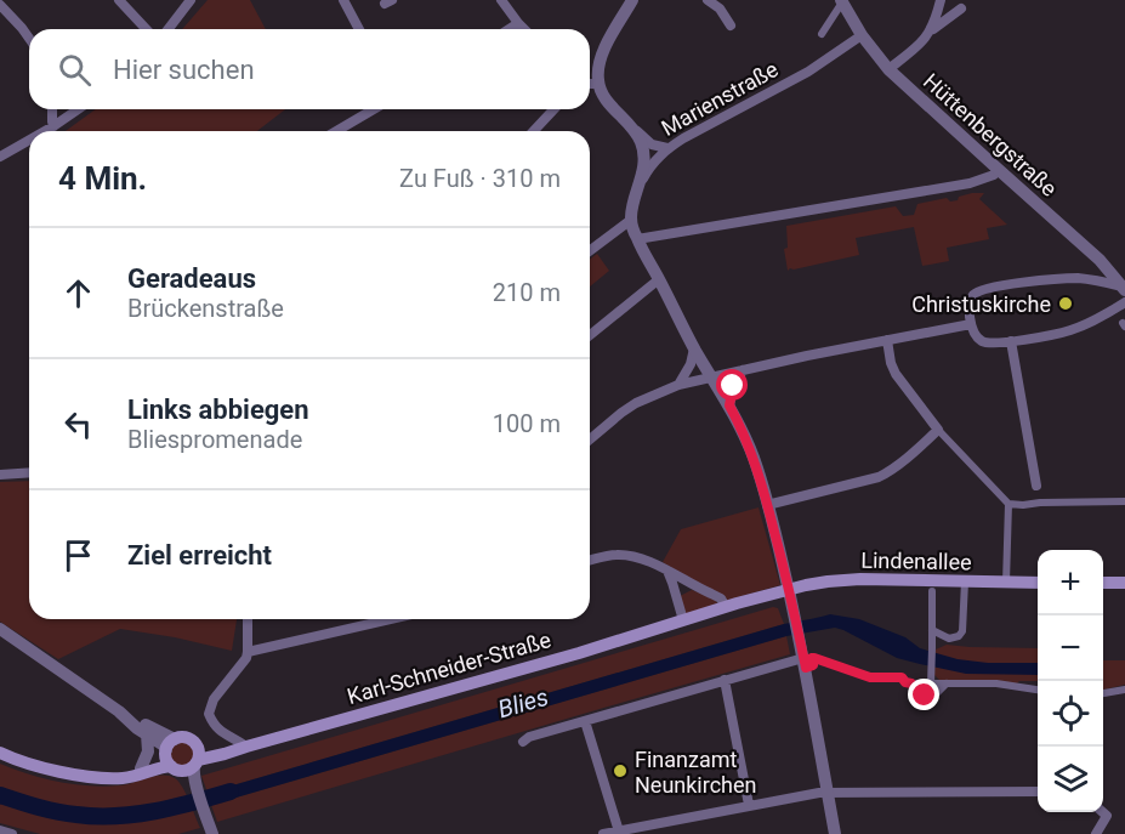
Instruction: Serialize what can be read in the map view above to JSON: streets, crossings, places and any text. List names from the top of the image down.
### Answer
{
  "streets": {
    "main road": ["Lindenallee", "Karl-Schneider-Straße"],
    "street": ["Marienstraße", "Hüttenbergstraße"]
  },
  "crossings": [
    ["Marienstraße", "Hüttenbergstraße"],
    ["Lindenallee", "Karl-Schneider-Straße"]
  ],
  "water": ["Blies"],
  "places": ["Christuskirche", "Finanzamt Neunkirchen"],
  "page": {
    "search": "Hier suchen",
    "heading": ["4 Min.", "Zu Fuß · 310 m"],
    "list": [
      ["Geradeaus", "Brückenstraße", "210 m"],
      ["Links abbiegen", "Bliespromenade", "100 m"],
      "Ziel erreicht"
    ],
    "map_buttons": ["+", "−"]
  }
}
